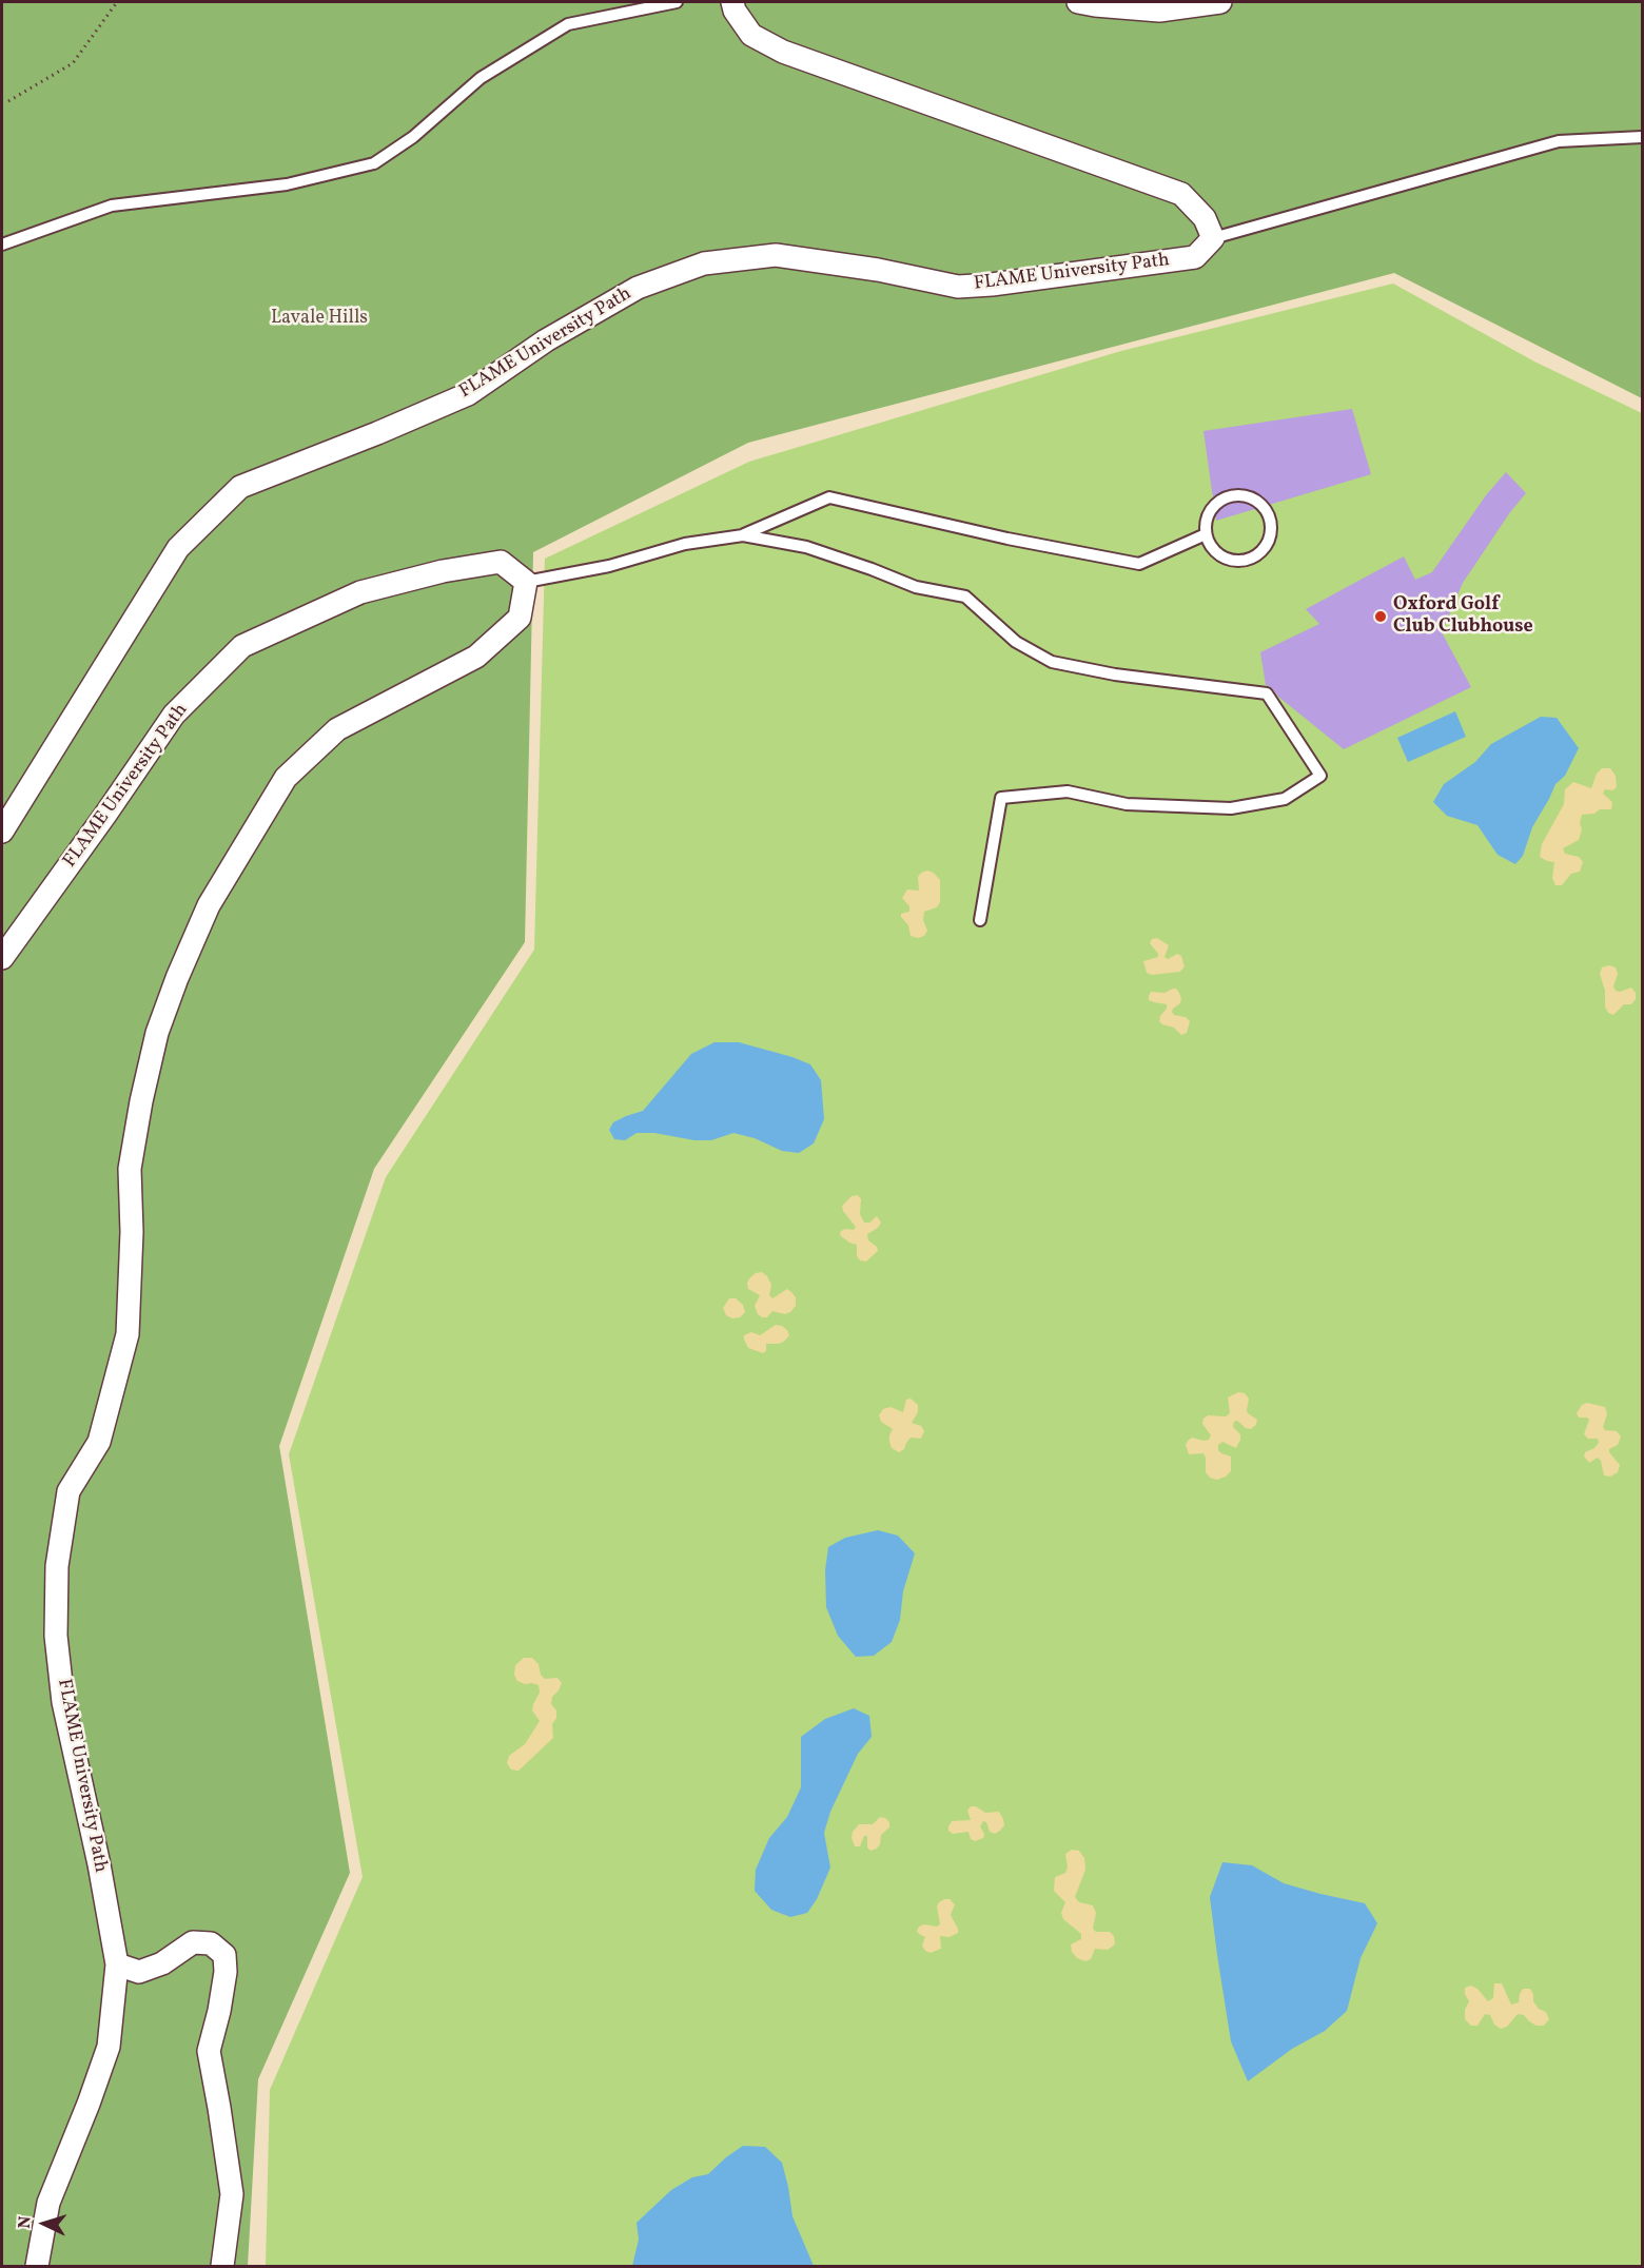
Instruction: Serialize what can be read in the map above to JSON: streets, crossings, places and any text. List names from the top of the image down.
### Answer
{
  "streets": {
    "street": ["FLAME University Path"]
  },
  "parks": ["Lavale Hills"],
  "places": ["Oxford Golf Club Clubhouse"],
  "north": "left"
}
